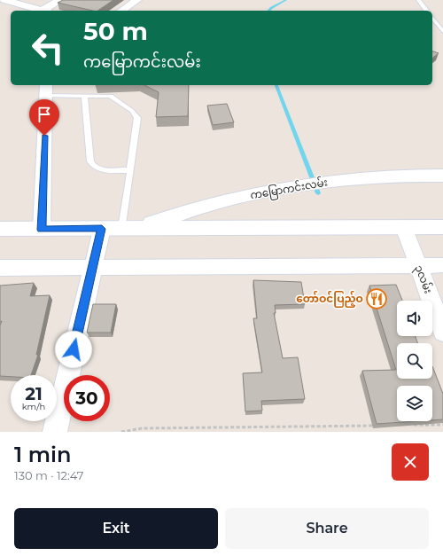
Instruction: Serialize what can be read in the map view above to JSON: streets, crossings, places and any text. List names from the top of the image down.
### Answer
{
  "streets": {
    "main road": ["ကမြောကင်းလမ်း"],
    "street": ["၃လမ်း"]
  },
  "crossings": [
    ["ကမြောကင်းလမ်း", "၃လမ်း"]
  ],
  "places": {
    "restaurant": ["တော်ဝင်ပြည့်ဝ"]
  },
  "page": {
    "turn": ["50 m", "ကမြောကင်းလမ်း"],
    "speed": "21 km/h",
    "limit": "30",
    "heading": ["1 min", "130 m · 12:47"],
    "buttons": ["Exit", "Share"]
  }
}
